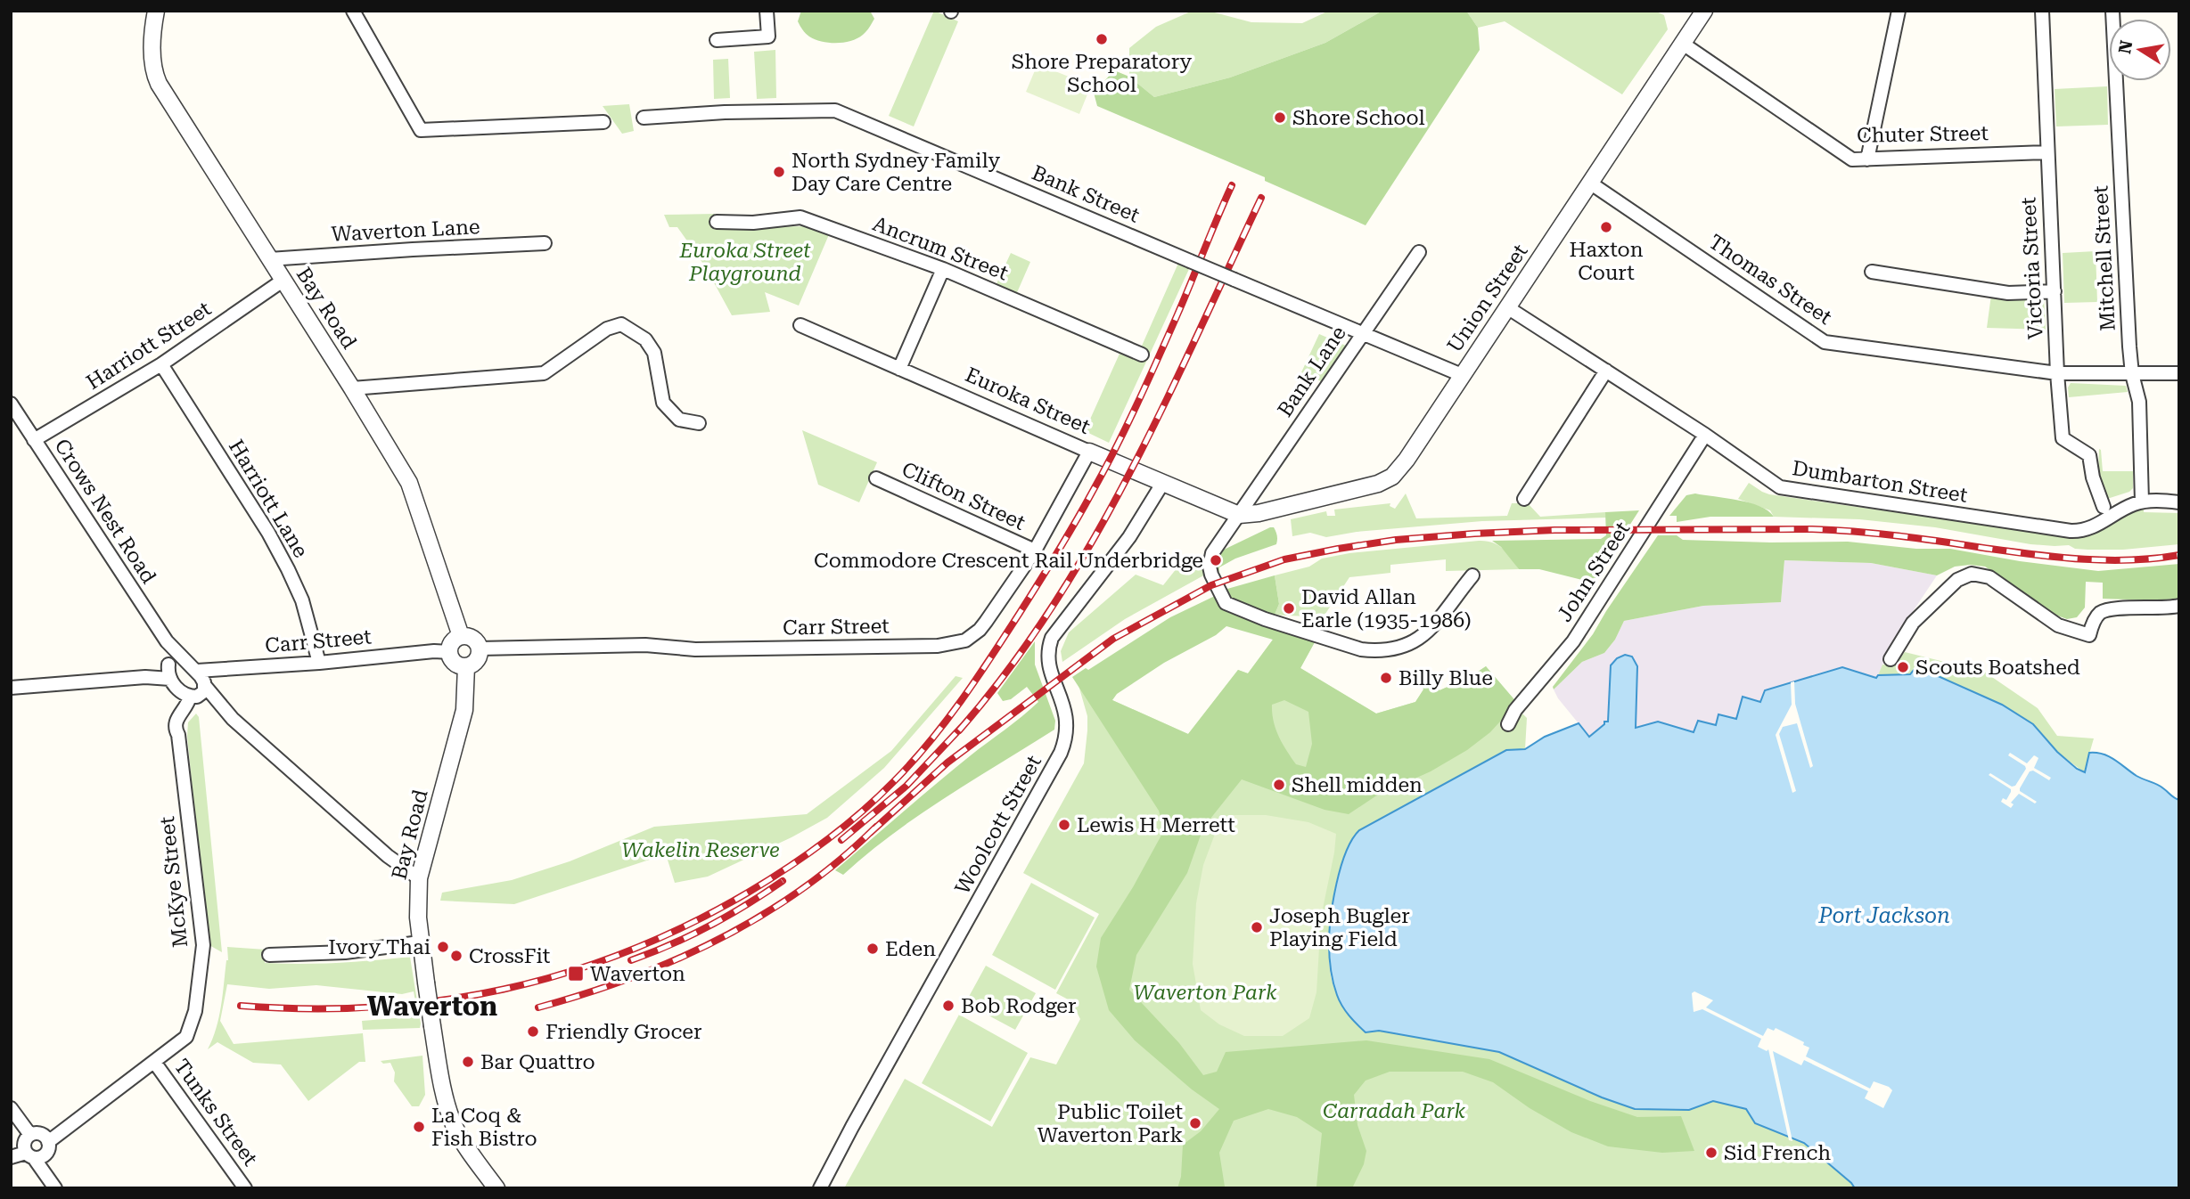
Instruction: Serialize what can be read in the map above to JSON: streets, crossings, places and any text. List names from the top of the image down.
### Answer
{
  "streets": {
    "street": [
      "Chuter Street",
      "Bank Street",
      "Waverton Lane",
      "Ancrum Street",
      "Mitchell Street",
      "Victoria Street",
      "Thomas Street",
      "Union Street",
      "Bay Road",
      "Harriott Street",
      "Bank Lane",
      "Euroka Street",
      "Dumbarton Street",
      "Clifton Street",
      "Harriott Lane",
      "Crows Nest Road",
      "John Street",
      "Carr Street",
      "Woolcott Street",
      "McKye Street",
      "Tunks Street"
    ]
  },
  "crossings": [
    ["Chuter Street", "Victoria Street"],
    ["Chuter Street", "Union Street"],
    ["Bank Street", "Union Street"],
    ["Bank Street", "Bank Lane"],
    ["Waverton Lane", "Bay Road"],
    ["Mitchell Street", "Thomas Street"],
    ["Mitchell Street", "Dumbarton Street"],
    ["Victoria Street", "Thomas Street"],
    ["Thomas Street", "Union Street"],
    ["Union Street", "Bank Lane"],
    ["Union Street", "Euroka Street"],
    ["Union Street", "Dumbarton Street"],
    ["Bay Road", "Harriott Street"],
    ["Bay Road", "Carr Street"],
    ["Harriott Street", "Harriott Lane"],
    ["Harriott Street", "Crows Nest Road"],
    ["Bank Lane", "Euroka Street"],
    ["Euroka Street", "Carr Street"],
    ["Euroka Street", "Woolcott Street"],
    ["Dumbarton Street", "John Street"],
    ["Clifton Street", "Carr Street"],
    ["Harriott Lane", "Carr Street"],
    ["Crows Nest Road", "Carr Street"],
    ["Crows Nest Road", "McKye Street"],
    ["Carr Street", "McKye Street"],
    ["McKye Street", "Tunks Street"]
  ],
  "districts": ["Waverton"],
  "water": ["Port Jackson"],
  "parks": [
    "Euroka Street Playground",
    "Wakelin Reserve",
    "Waverton Park",
    "Carradah Park"
  ],
  "places": {
    "other": [
      "Shore Preparatory School",
      "Shore School",
      "North Sydney Family Day Care Centre",
      "Haxton Court",
      "Commodore Crescent Rail Underbridge",
      "David Allan Earle (1935-1986)",
      "Scouts Boatshed",
      "Billy Blue",
      "Shell midden",
      "Lewis H Merrett",
      "Joseph Bugler Playing Field",
      "Ivory Thai",
      "Eden",
      "CrossFit",
      "Bob Rodger",
      "Friendly Grocer",
      "Bar Quattro",
      "Public Toilet Waverton Park",
      "La Coq & Fish Bistro",
      "Sid French"
    ],
    "transit": ["Waverton"]
  },
  "north": "left"
}
